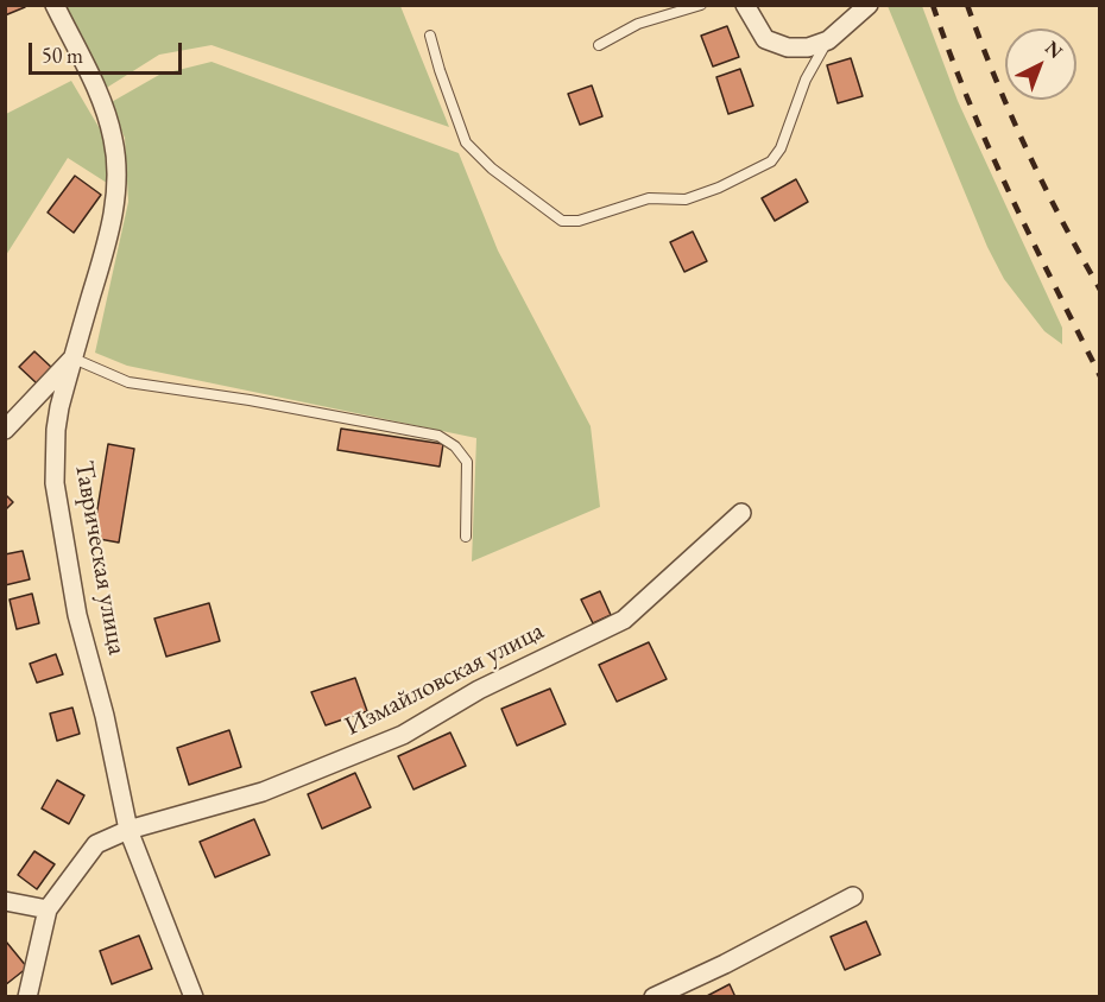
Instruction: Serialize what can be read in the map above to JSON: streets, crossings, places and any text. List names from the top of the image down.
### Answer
{
  "streets": {
    "street": ["Таврическая улица", "Измайловская улица"]
  },
  "crossings": [
    ["Таврическая улица", "Измайловская улица"]
  ],
  "scale_bar": "50 m",
  "north": "top right"
}
